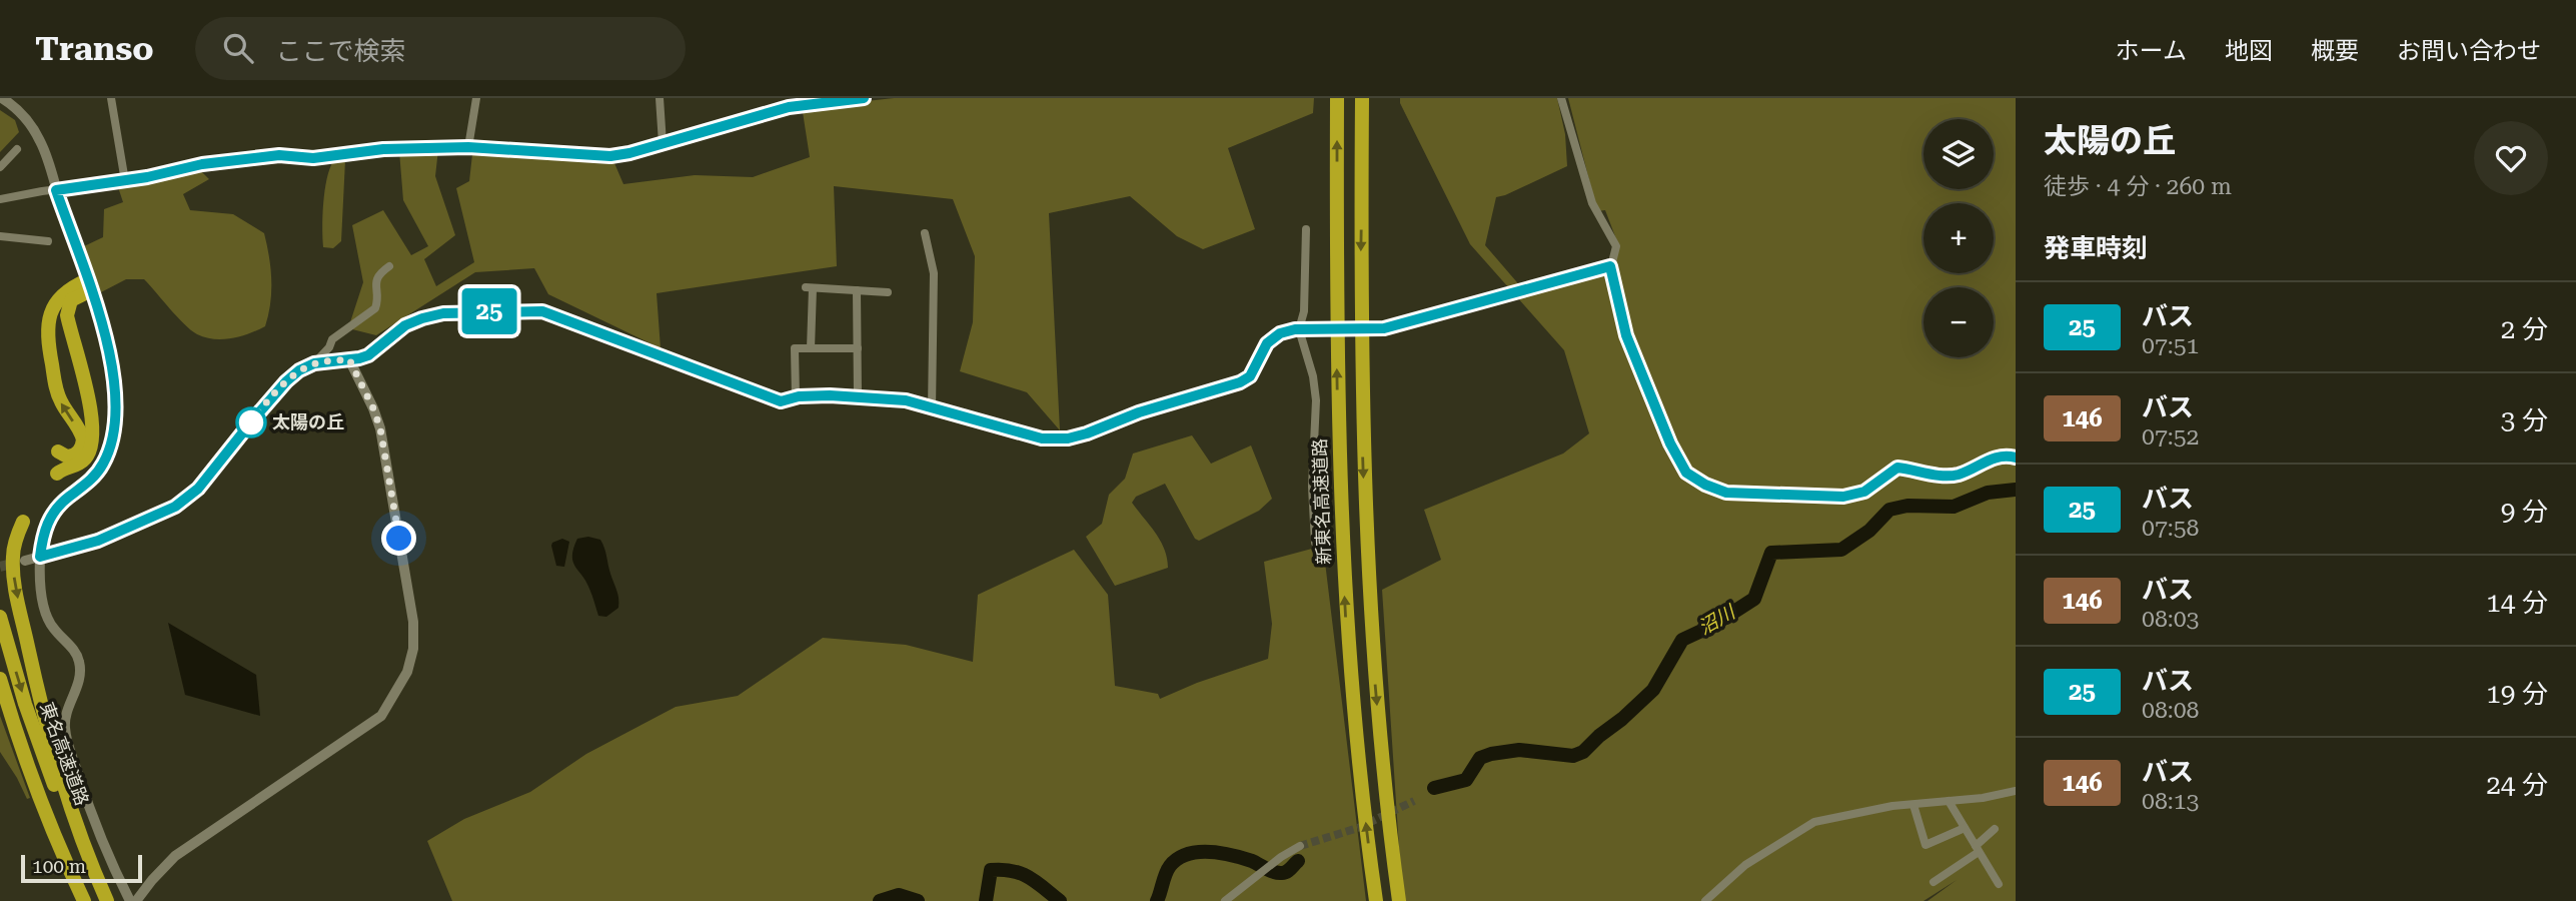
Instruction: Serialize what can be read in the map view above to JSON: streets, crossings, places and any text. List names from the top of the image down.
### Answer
{
  "streets": {
    "highway": ["新東名高速道路", "東名高速道路"]
  },
  "water": ["沼川"],
  "places": ["太陽の丘"],
  "lines": ["bus line 25"],
  "scale_bar": "100 m",
  "page": {
    "header": "Transo",
    "search": "ここで検索",
    "nav": [
      "ホーム",
      "地図",
      "概要",
      "お問い合わせ"
    ],
    "on_map": "25",
    "heading": [
      ["太陽の丘", "徒歩 · 4 分 · 260 m"],
      "発車時刻"
    ],
    "map_buttons": ["+", "−"],
    "list": [
      {
        "mark": "25",
        "name": "バス",
        "note": "07:51",
        "value": "2 分"
      },
      {
        "mark": "146",
        "name": "バス",
        "note": "07:52",
        "value": "3 分"
      },
      {
        "mark": "25",
        "name": "バス",
        "note": "07:58",
        "value": "9 分"
      },
      {
        "mark": "146",
        "name": "バス",
        "note": "08:03",
        "value": "14 分"
      },
      {
        "mark": "25",
        "name": "バス",
        "note": "08:08",
        "value": "19 分"
      },
      {
        "mark": "146",
        "name": "バス",
        "note": "08:13",
        "value": "24 分"
      }
    ],
    "scale": "100 m"
  }
}
